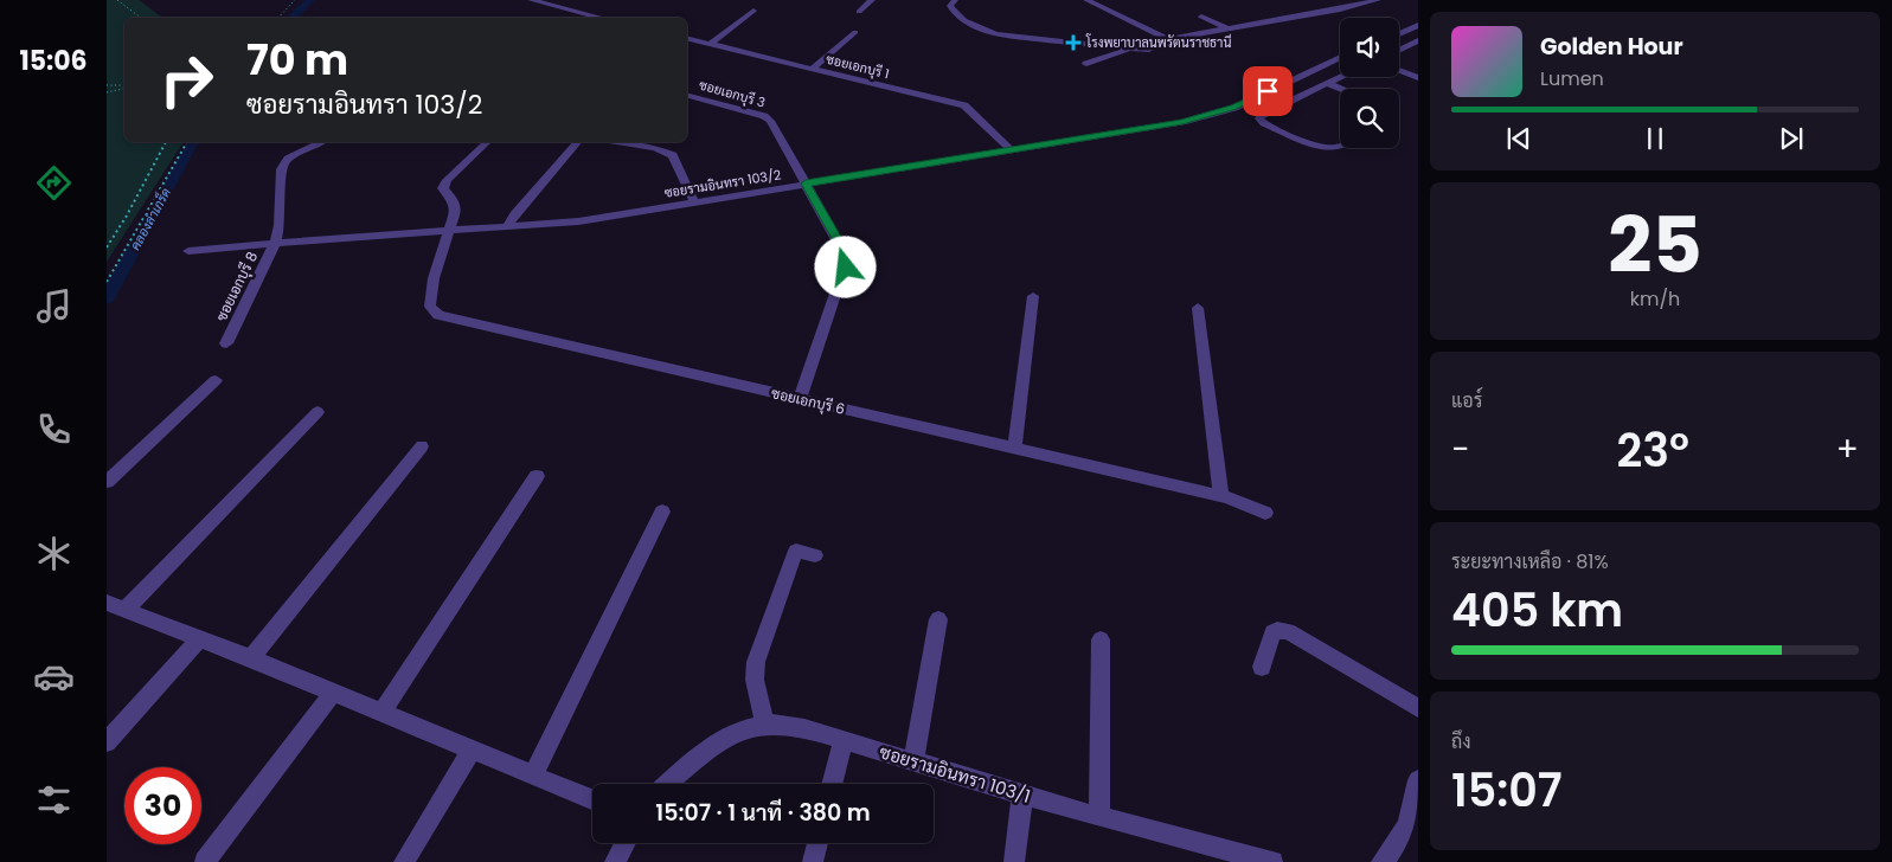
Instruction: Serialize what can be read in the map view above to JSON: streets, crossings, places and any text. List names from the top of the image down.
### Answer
{
  "streets": {
    "street": [
      "ซอยเอกบุรี 1",
      "ซอยเอกบุรี 3",
      "ซอยรามอินทรา 103/2",
      "ซอยเอกบุรี 8",
      "ซอยเอกบุรี 6",
      "ซอยรามอินทรา 103/1"
    ]
  },
  "crossings": [
    ["ซอยเอกบุรี 1", "ซอยรามอินทรา 103/2"],
    ["ซอยเอกบุรี 3", "ซอยรามอินทรา 103/2"],
    ["ซอยเอกบุรี 3", "ซอยเอกบุรี 6"],
    ["ซอยรามอินทรา 103/2", "ซอยเอกบุรี 8"],
    ["ซอยรามอินทรา 103/2", "ซอยเอกบุรี 6"]
  ],
  "water": ["คลองลำเกร็ด"],
  "places": {
    "health": ["โรงพยาบาลนพรัตนราชธานี"]
  },
  "page": {
    "tabs": "15:06",
    "turn": ["70 m", "ซอยรามอินทรา 103/2"],
    "song": ["Golden Hour", "Lumen"],
    "tile": [
      ["25", "km/h"],
      "แอร์",
      ["ระยะทางเหลือ · 81%", "405 km"],
      ["ถึง", "15:07"]
    ],
    "heat": ["−", "23°", "+"],
    "limit": "30",
    "trip": "15:07 · 1 นาที · 380 m"
  }
}
